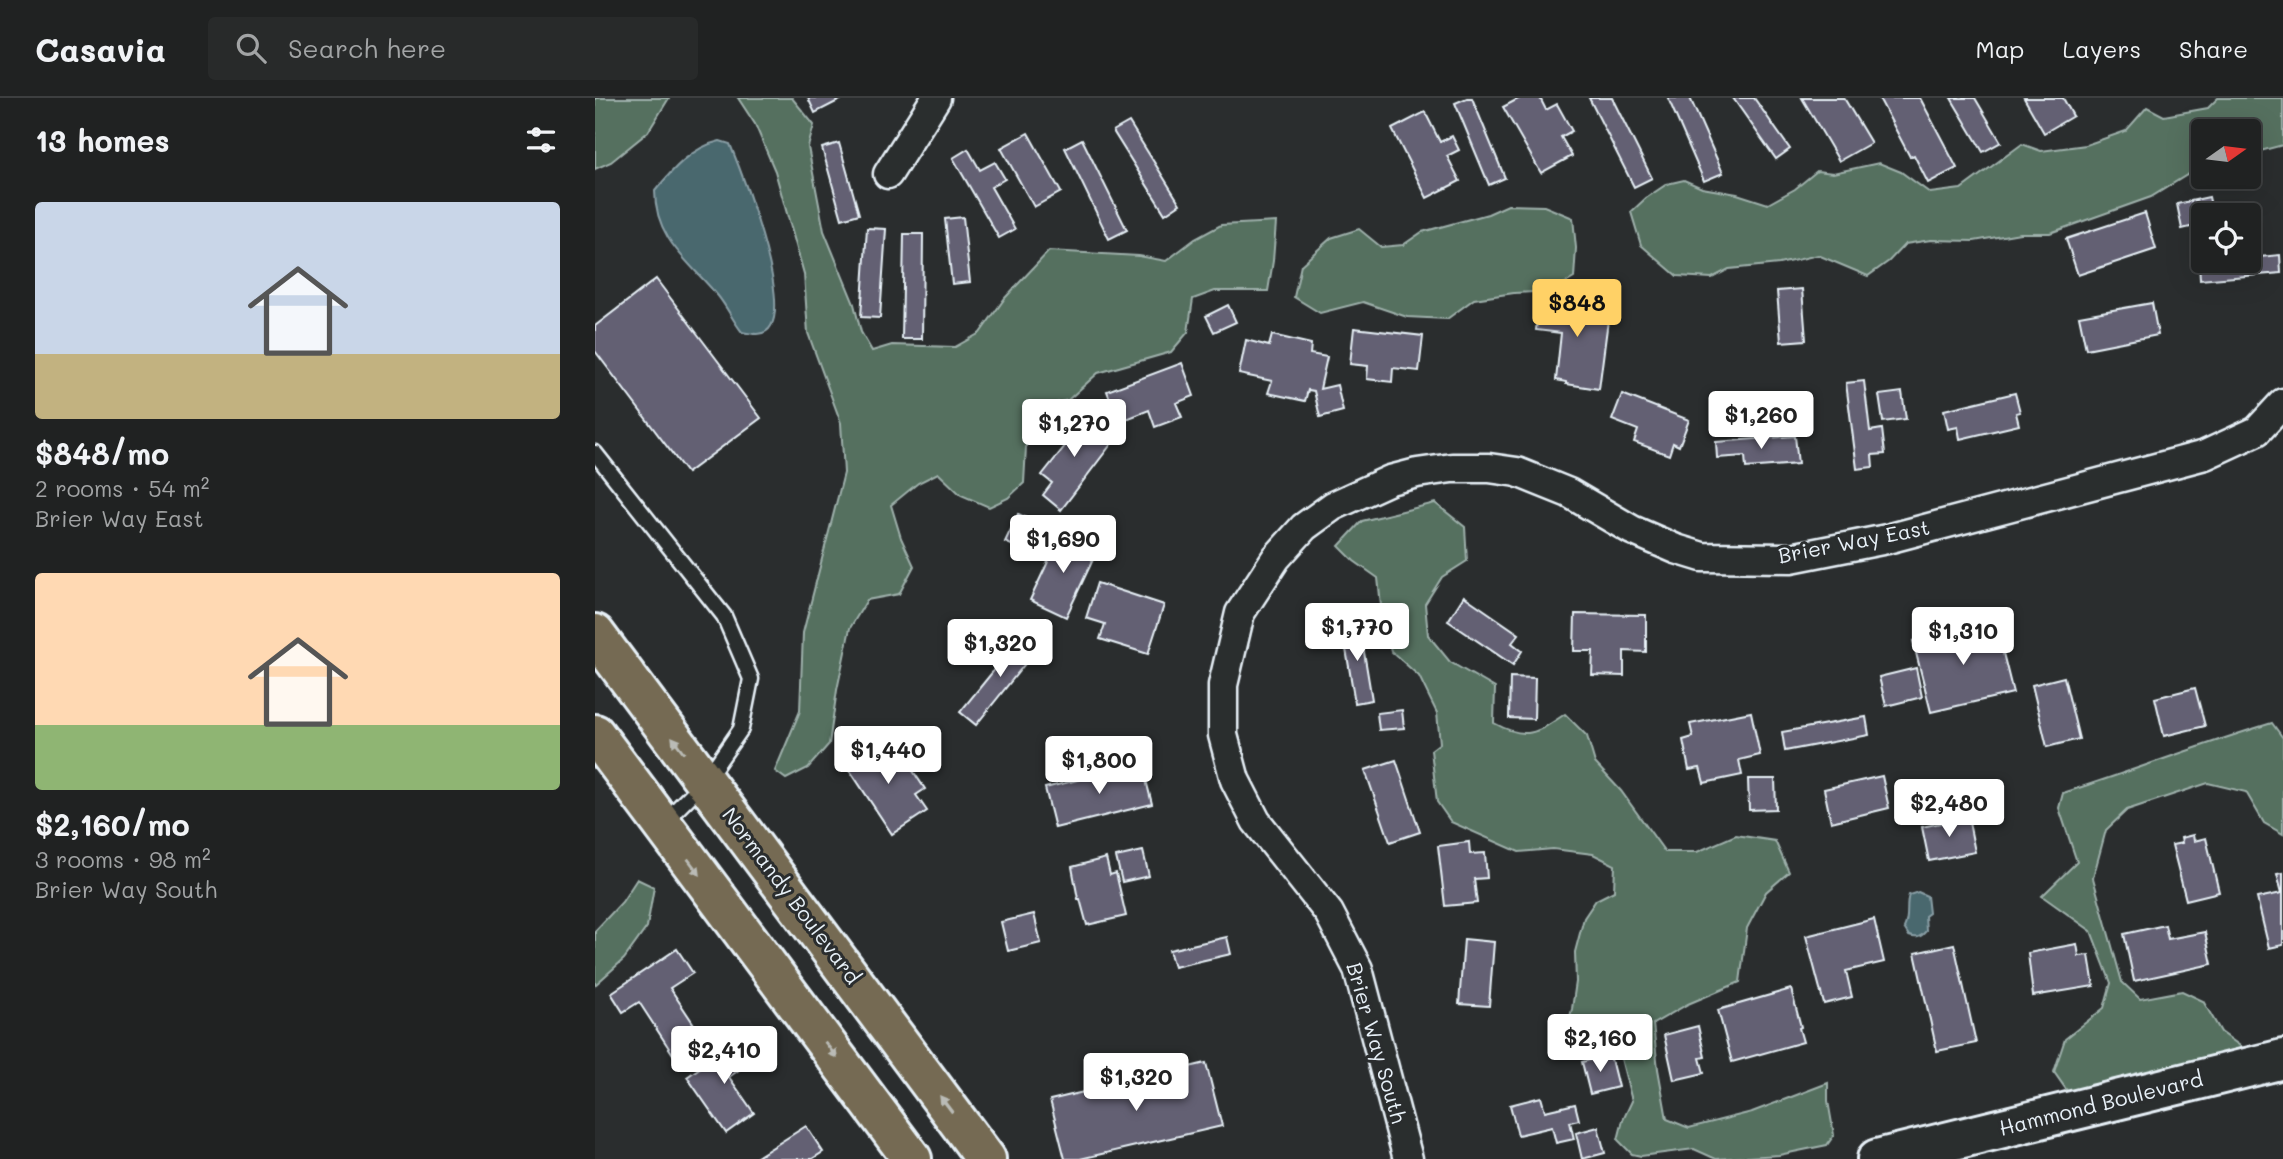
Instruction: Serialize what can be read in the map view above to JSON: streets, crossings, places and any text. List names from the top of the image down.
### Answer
{
  "streets": {
    "main road": ["Normandy Boulevard"],
    "street": ["Brier Way East", "Brier Way South", "Hammond Boulevard"]
  },
  "crossings": [
    ["Brier Way East", "Brier Way South"]
  ],
  "north": "right",
  "page": {
    "header": "Casavia",
    "search": "Search here",
    "nav": ["Map", "Layers", "Share"],
    "heading": "13 homes",
    "list": [
      {
        "name": "$848/mo",
        "note": "2 rooms · 54 m² · Brier Way East"
      },
      {
        "name": "$2,160/mo",
        "note": "3 rooms · 98 m² · Brier Way South"
      }
    ],
    "price": [
      "$848",
      "$1,260",
      "$1,270",
      "$1,690",
      "$1,770",
      "$1,310",
      "$1,320",
      "$1,440",
      "$1,800",
      "$2,480",
      "$2,160",
      "$2,410",
      "$1,320"
    ]
  }
}
